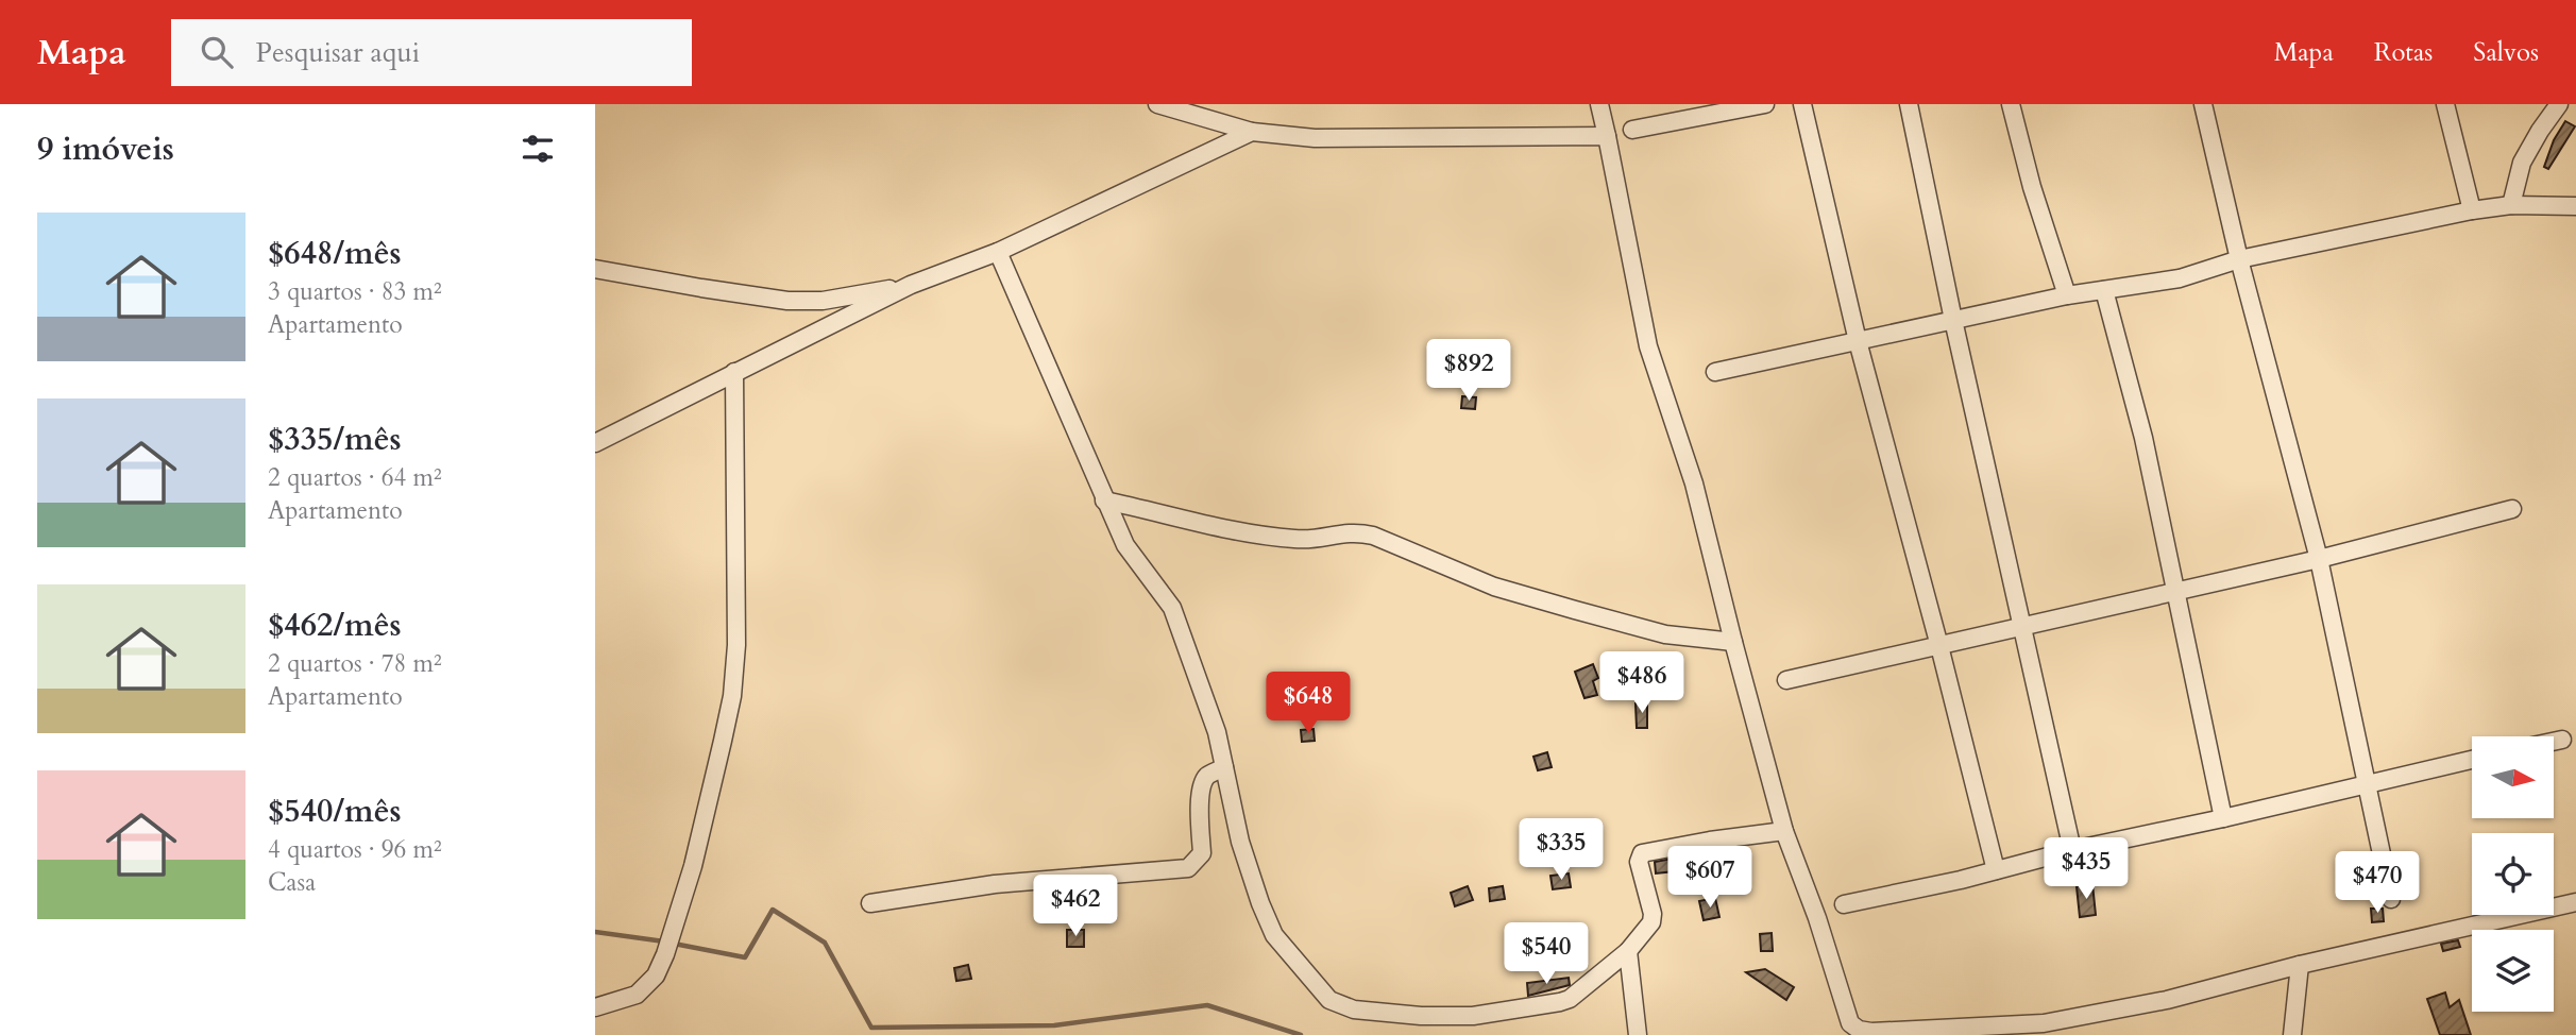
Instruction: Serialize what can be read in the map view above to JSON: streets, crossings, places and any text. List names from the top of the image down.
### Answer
{
  "north": "right",
  "page": {
    "header": "Mapa",
    "search": "Pesquisar aqui",
    "nav": ["Mapa", "Rotas", "Salvos"],
    "heading": "9 imóveis",
    "list": [
      {
        "name": "$648/mês",
        "note": "3 quartos · 83 m² · Apartamento"
      },
      {
        "name": "$335/mês",
        "note": "2 quartos · 64 m² · Apartamento"
      },
      {
        "name": "$462/mês",
        "note": "2 quartos · 78 m² · Apartamento"
      },
      {
        "name": "$540/mês",
        "note": "4 quartos · 96 m² · Casa"
      }
    ],
    "price": [
      "$892",
      "$486",
      "$648",
      "$335",
      "$435",
      "$607",
      "$470",
      "$462",
      "$540"
    ]
  }
}
